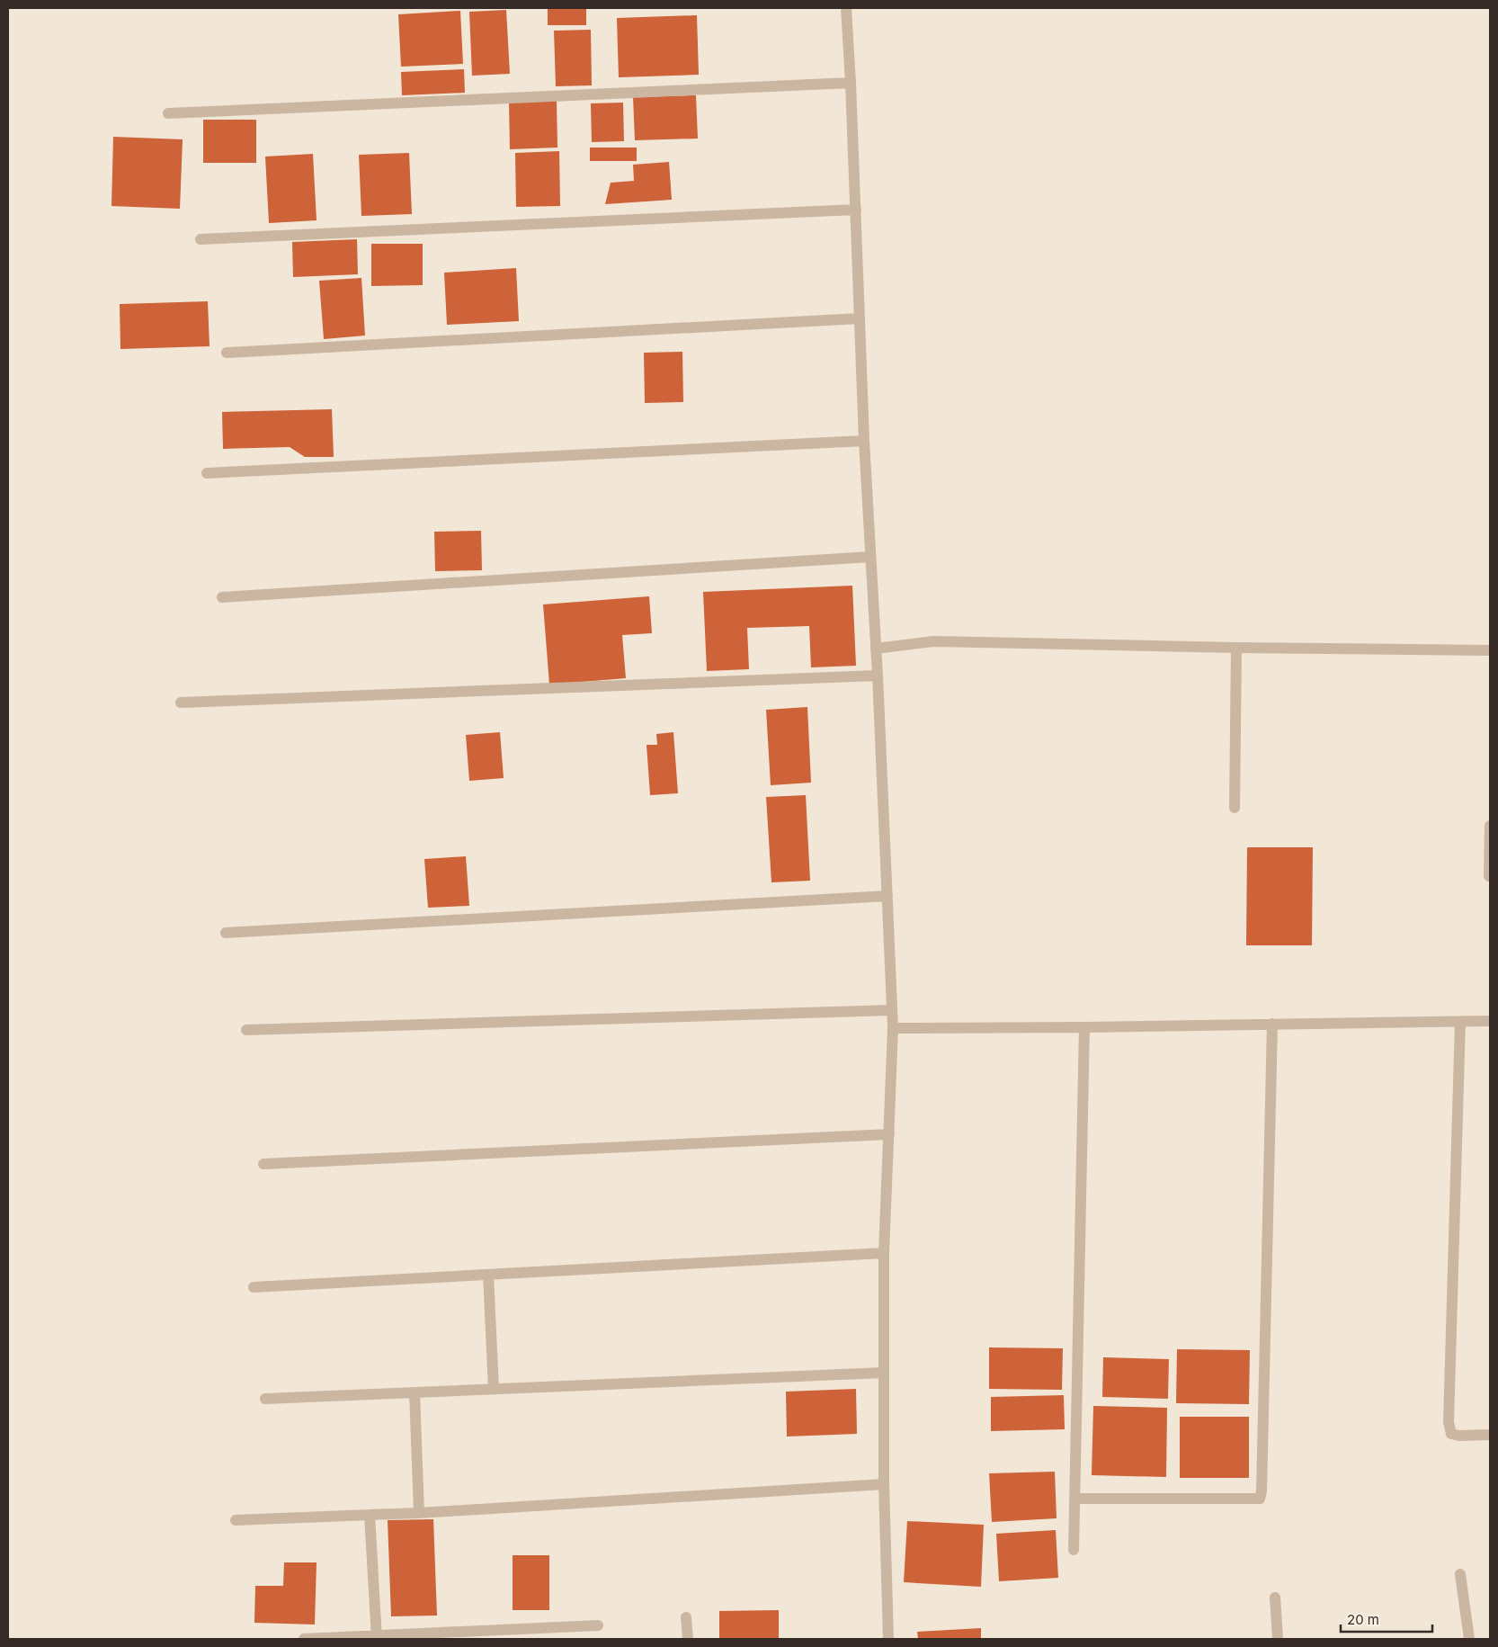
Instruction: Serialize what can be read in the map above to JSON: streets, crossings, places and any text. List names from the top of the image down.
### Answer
{
  "scale_bar": "20 m"
}
